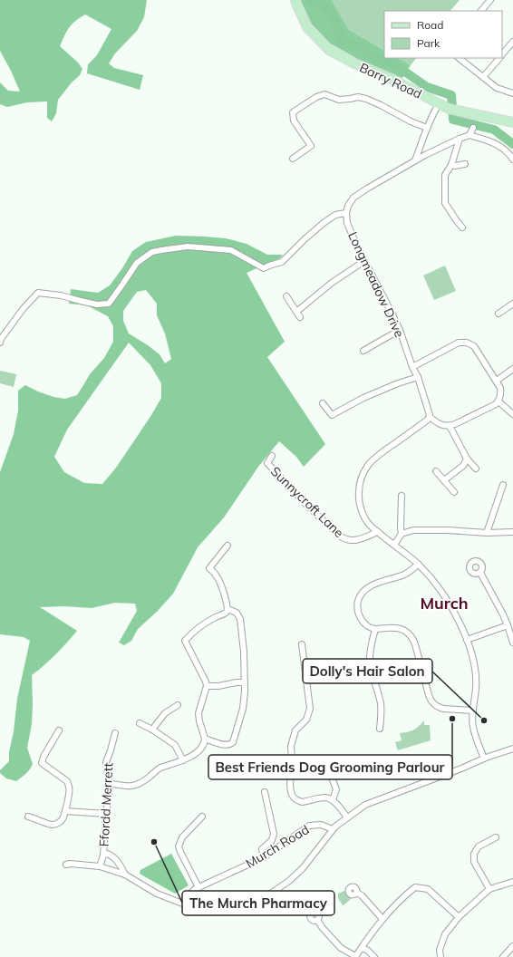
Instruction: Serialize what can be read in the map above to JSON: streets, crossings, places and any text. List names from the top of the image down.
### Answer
{
  "streets": {
    "main road": ["Barry Road"],
    "street": [
      "Longmeadow Drive",
      "Sunnycroft Lane",
      "Ffordd Merrett",
      "Murch Road"
    ]
  },
  "districts": ["Murch"],
  "places": ["Best Friends Dog Grooming Parlour", "Dolly's Hair Salon", "The Murch Pharmacy"],
  "legend": ["Road", "Park"]
}
